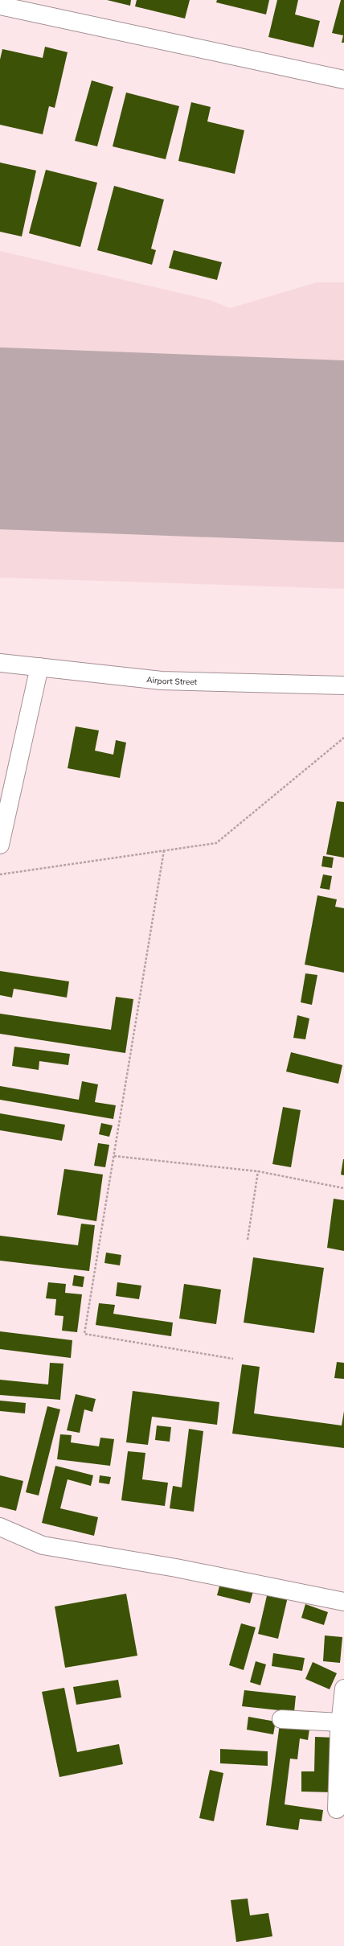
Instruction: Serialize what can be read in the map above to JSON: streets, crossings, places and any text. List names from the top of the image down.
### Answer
{
  "streets": {
    "street": ["Airport Street"]
  }
}
